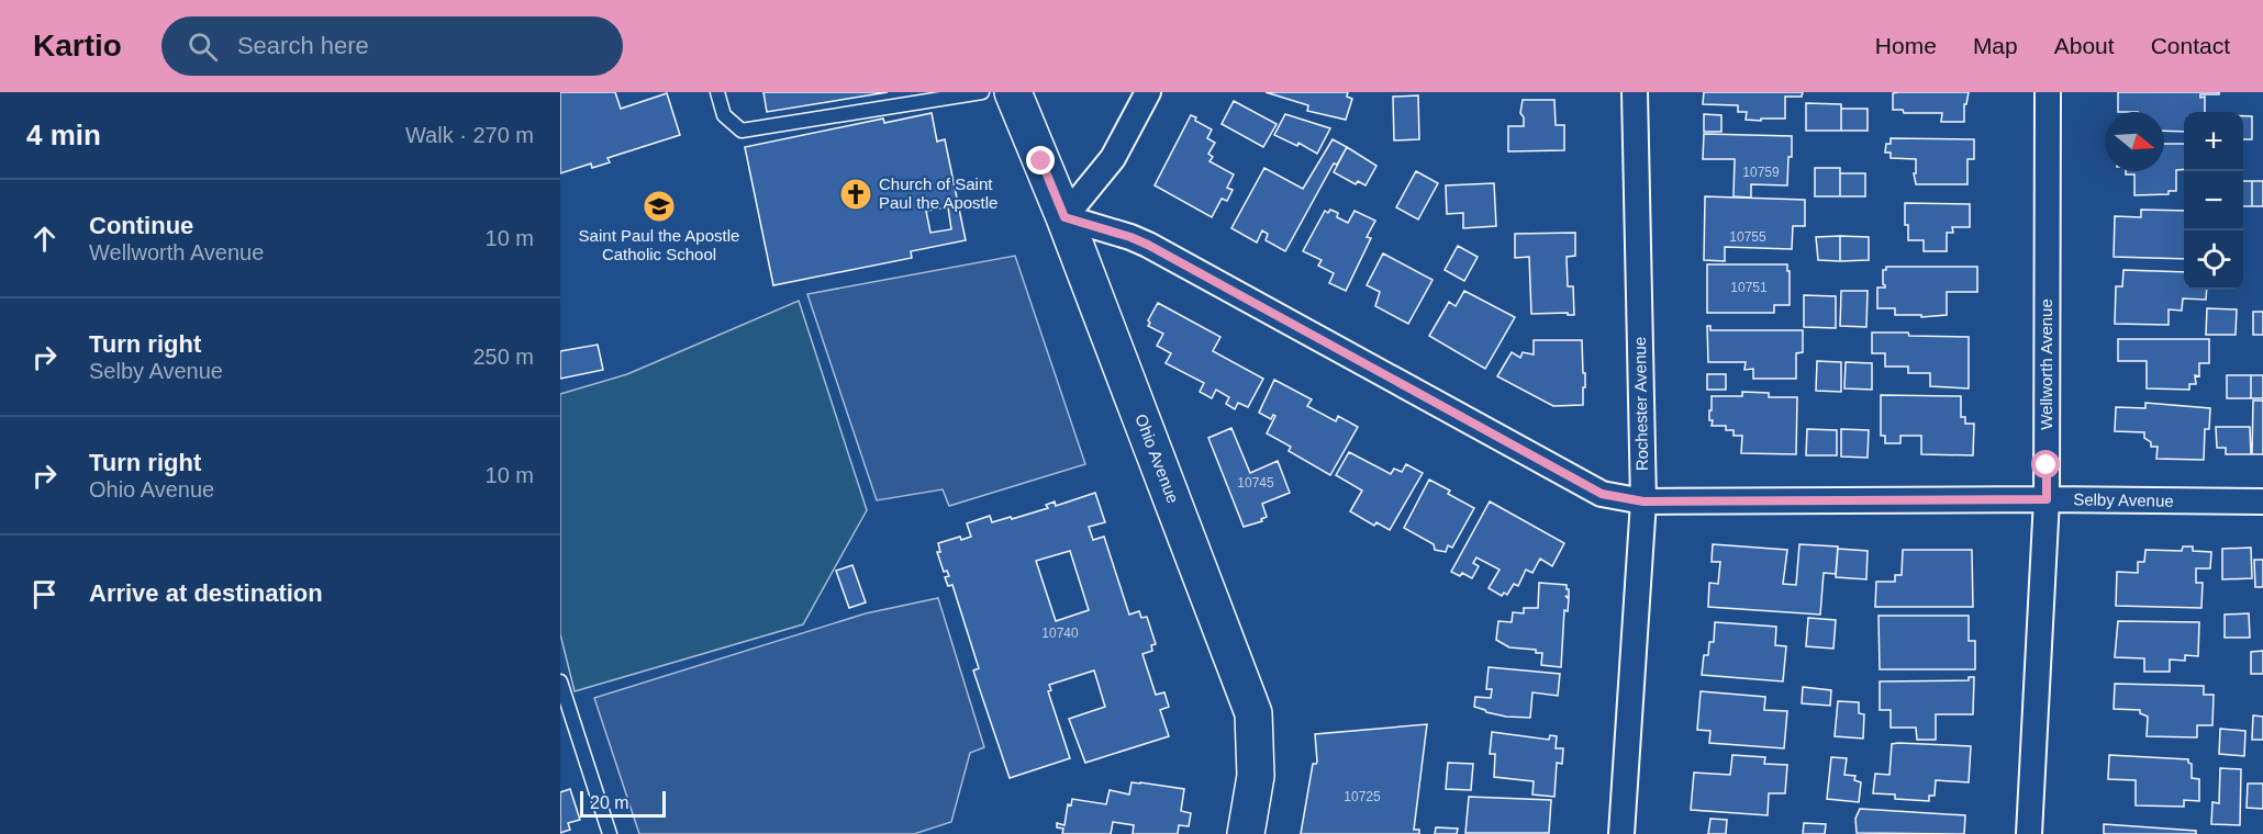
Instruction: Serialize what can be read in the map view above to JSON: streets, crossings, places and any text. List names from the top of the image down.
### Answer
{
  "streets": {
    "street": [
      "Wellworth Avenue",
      "Rochester Avenue",
      "Ohio Avenue",
      "Selby Avenue"
    ]
  },
  "crossings": [
    ["Wellworth Avenue", "Selby Avenue"],
    ["Rochester Avenue", "Selby Avenue"],
    ["Ohio Avenue", "Selby Avenue"]
  ],
  "places": {
    "church": ["Church of Saint Paul the Apostle"],
    "school or university": ["Saint Paul the Apostle Catholic School"]
  },
  "house_numbers": [
    "10759",
    "10755",
    "10751",
    "10745",
    "10740",
    "10725"
  ],
  "scale_bar": "20 m",
  "north": "right",
  "page": {
    "header": "Kartio",
    "search": "Search here",
    "nav": [
      "Home",
      "Map",
      "About",
      "Contact"
    ],
    "heading": ["4 min", "Walk · 270 m"],
    "map_buttons": ["+", "−"],
    "list": [
      ["Continue", "Wellworth Avenue", "10 m"],
      ["Turn right", "Selby Avenue", "250 m"],
      ["Turn right", "Ohio Avenue", "10 m"],
      "Arrive at destination"
    ],
    "scale": "20 m"
  }
}
